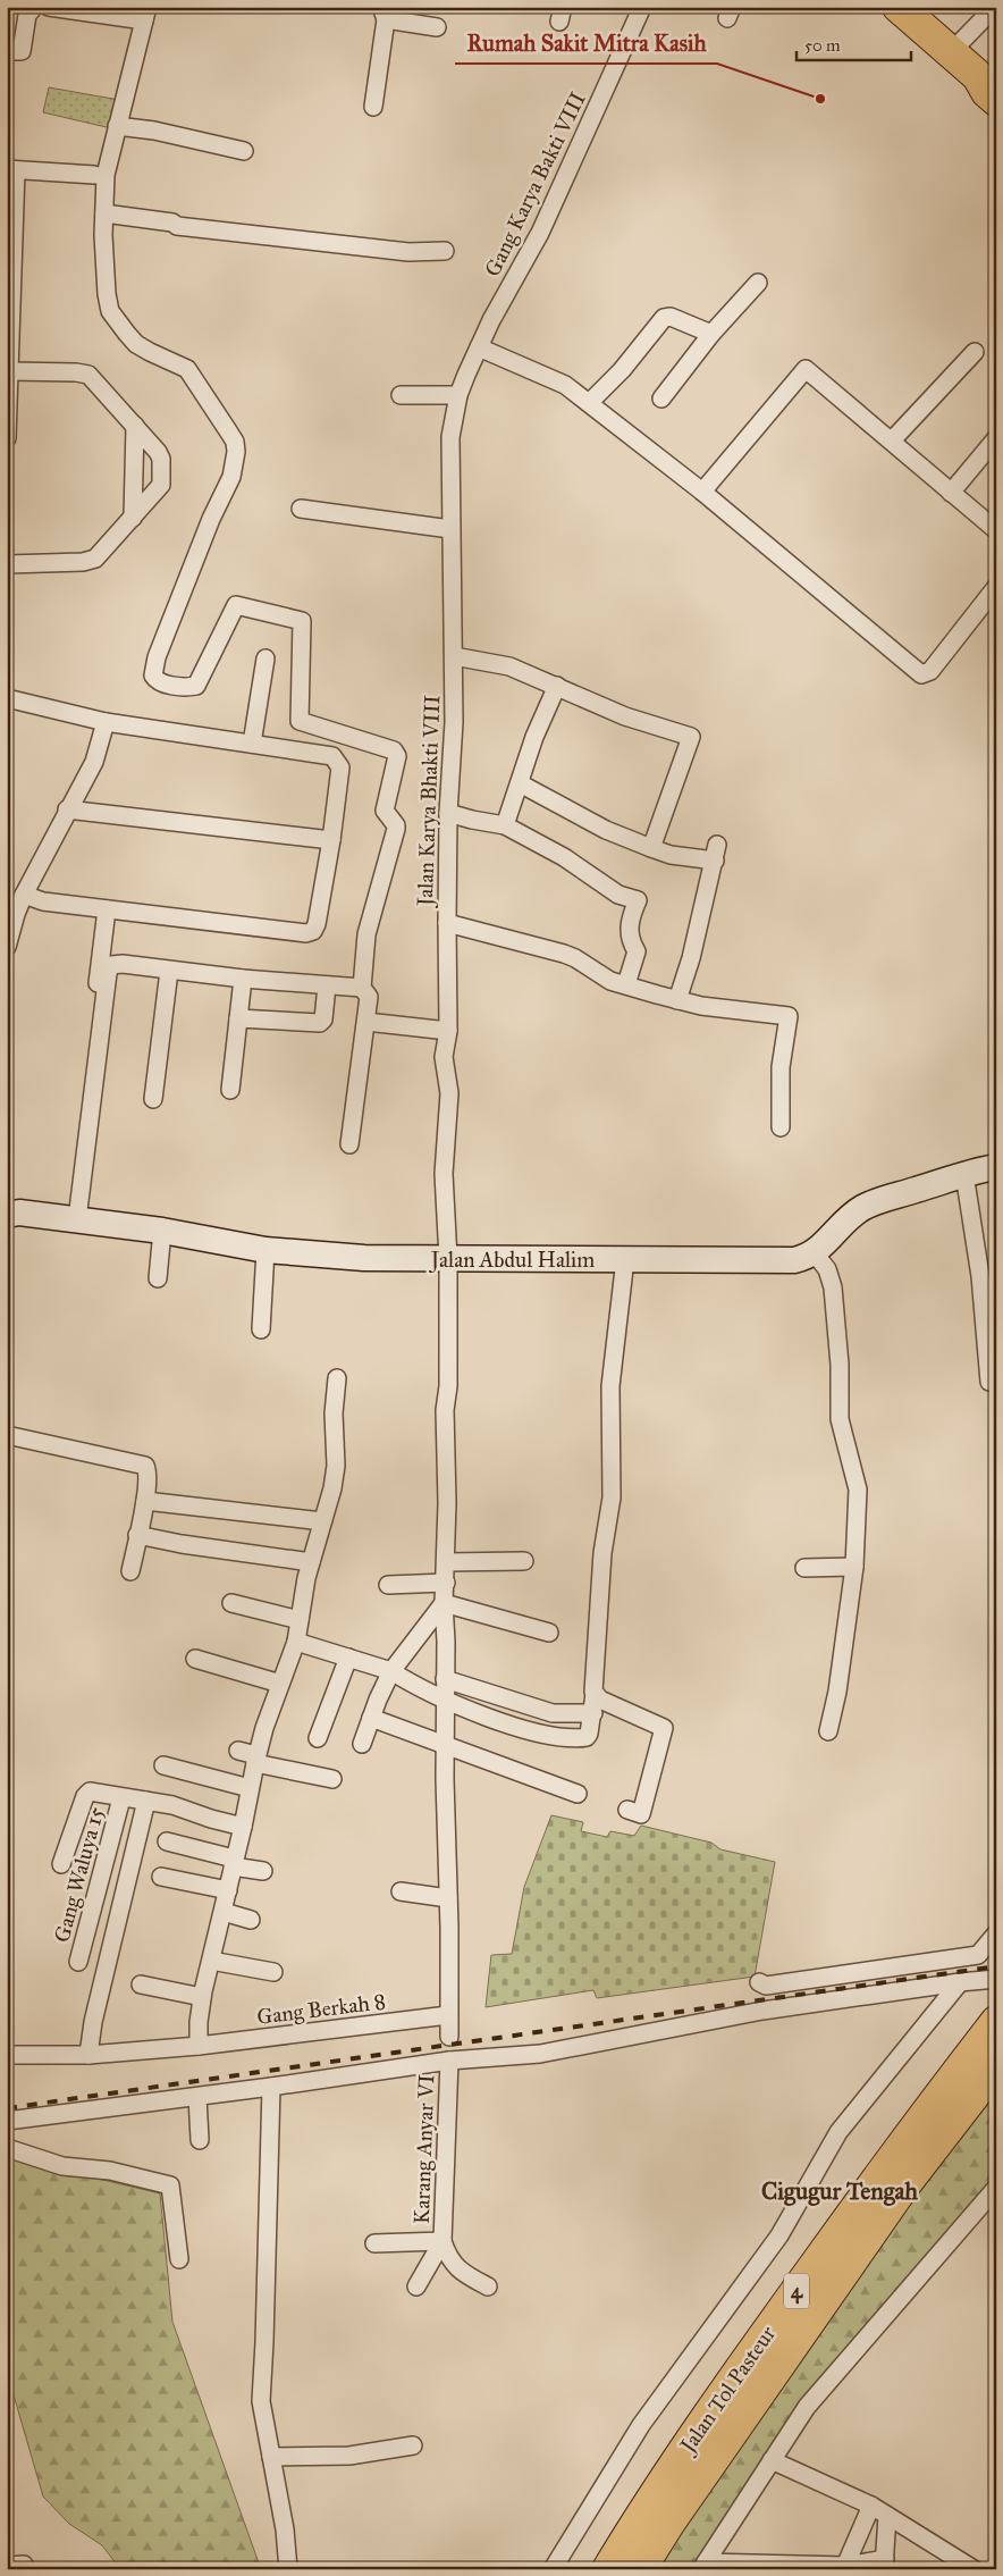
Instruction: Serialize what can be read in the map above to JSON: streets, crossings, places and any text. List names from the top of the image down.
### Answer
{
  "streets": {
    "highway": ["4", "Jalan Tol Pasteur"],
    "street": [
      "Gang Karya Bakti VIII",
      "Jalan Karya Bhakti VIII",
      "Jalan Abdul Halim",
      "Gang Waluya 15",
      "Gang Berkah 8",
      "Karang Anyar VI"
    ]
  },
  "crossings": [
    ["Gang Karya Bakti VIII", "Jalan Karya Bhakti VIII"],
    ["Jalan Karya Bhakti VIII", "Jalan Abdul Halim"],
    ["Jalan Karya Bhakti VIII", "Gang Berkah 8"]
  ],
  "districts": ["Cigugur Tengah"],
  "places": ["Rumah Sakit Mitra Kasih"],
  "scale_bar": "50 m"
}
